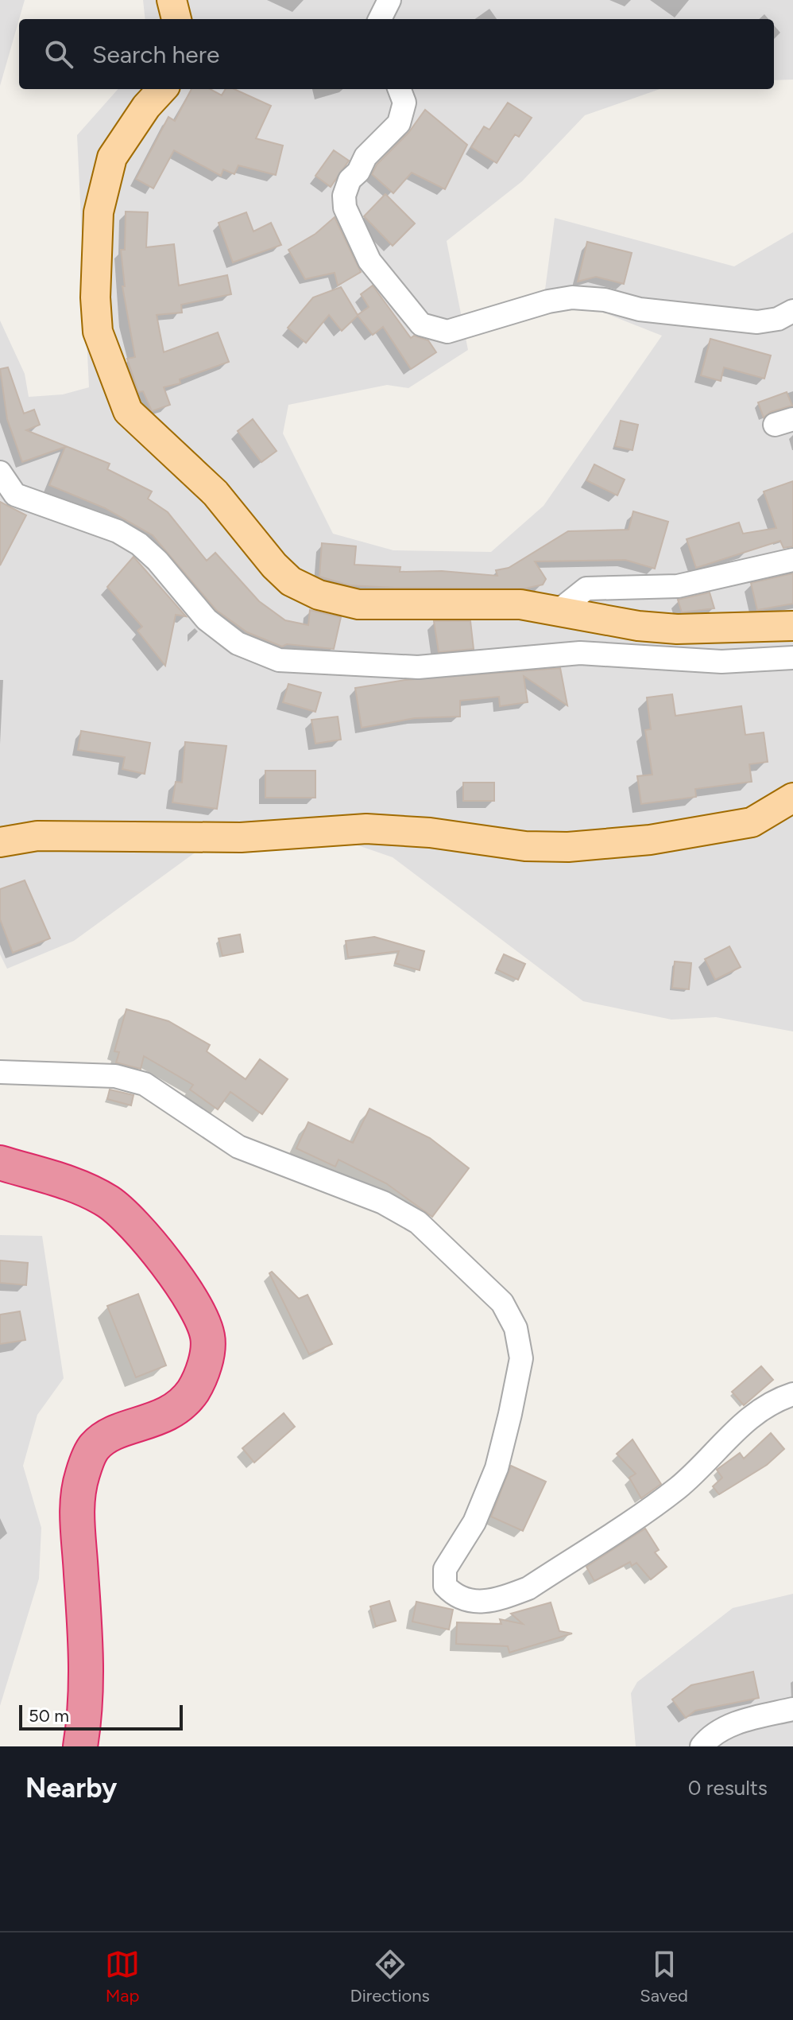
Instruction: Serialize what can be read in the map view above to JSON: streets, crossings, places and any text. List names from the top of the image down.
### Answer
{
  "scale_bar": "50 m",
  "page": {
    "search": "Search here",
    "scale": "50 m",
    "heading": ["Nearby", "0 results"],
    "nav": ["Map", "Directions", "Saved"]
  }
}
